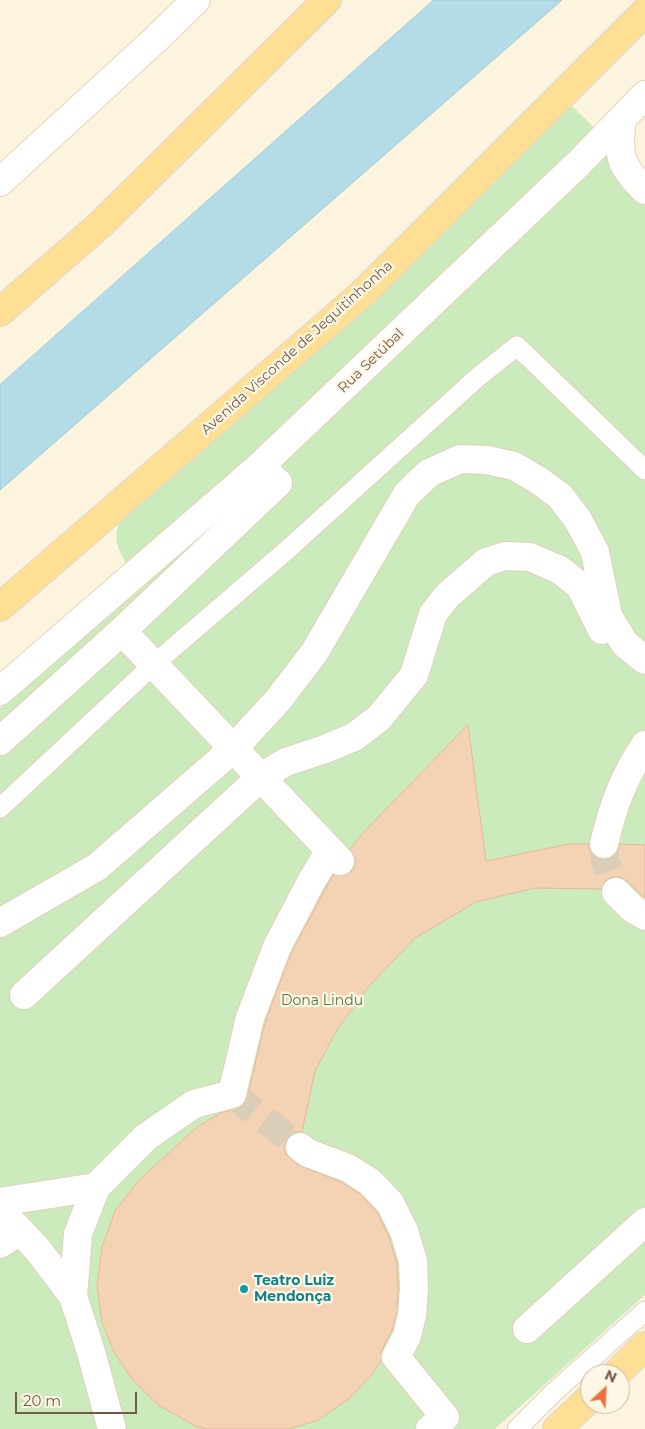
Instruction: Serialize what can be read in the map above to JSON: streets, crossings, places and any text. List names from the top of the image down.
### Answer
{
  "streets": {
    "main road": ["Avenida Visconde de Jequitinhonha"],
    "street": ["Rua Setúbal"]
  },
  "parks": ["Dona Lindu"],
  "places": ["Teatro Luiz Mendonça"],
  "scale_bar": "20 m",
  "north": "top right"
}
